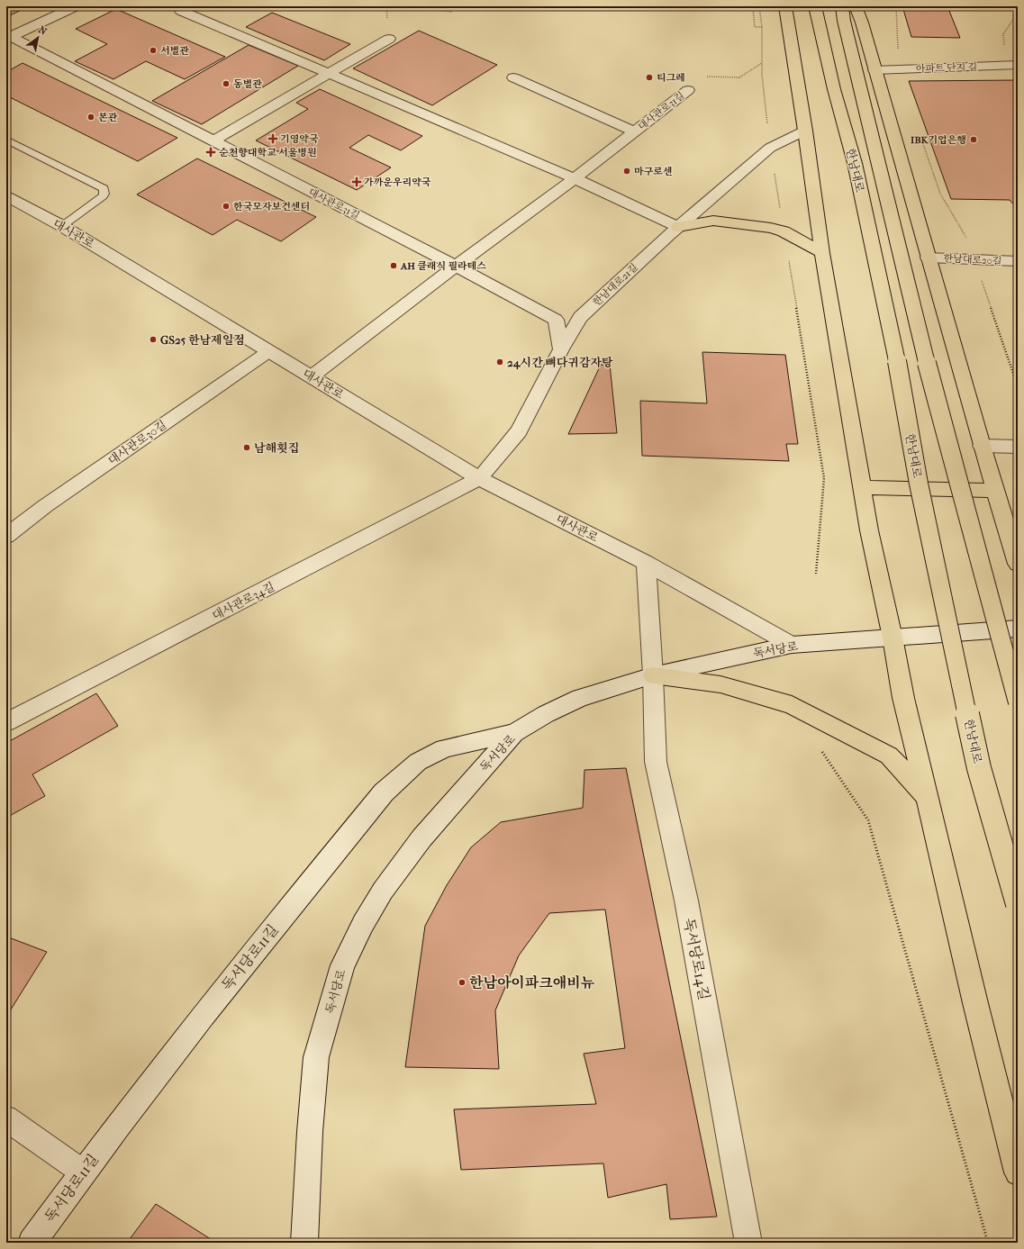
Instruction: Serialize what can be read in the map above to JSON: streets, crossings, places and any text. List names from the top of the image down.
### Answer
{
  "streets": {
    "main road": ["한남대로"],
    "street": [
      "아파트 단지 길",
      "대사관로31길",
      "대사관로",
      "한남대로20길",
      "한남대로21길",
      "대사관로30길",
      "대사관로34길",
      "독서당로",
      "독서당로11길",
      "독서당로14길"
    ]
  },
  "crossings": [
    ["대사관로31길", "대사관로"],
    ["대사관로", "한남대로21길"],
    ["대사관로", "대사관로30길"],
    ["대사관로", "대사관로34길"],
    ["대사관로", "독서당로"],
    ["한남대로21길", "대사관로34길"],
    ["독서당로", "독서당로11길"],
    ["독서당로", "독서당로14길"]
  ],
  "places": {
    "other": [
      "서별관",
      "티그레",
      "동별관",
      "본관",
      "IBK기업은행",
      "마구로센",
      "한국모자보건센터",
      "AH 클래식 필라테스",
      "GS25 한남제일점",
      "24시간 뼈다귀감자탕",
      "남해횟집",
      "한남아이파크애비뉴"
    ],
    "health": ["기영약국", "순천향대학교 서울병원", "가까운우리약국"]
  },
  "north": "top right"
}
